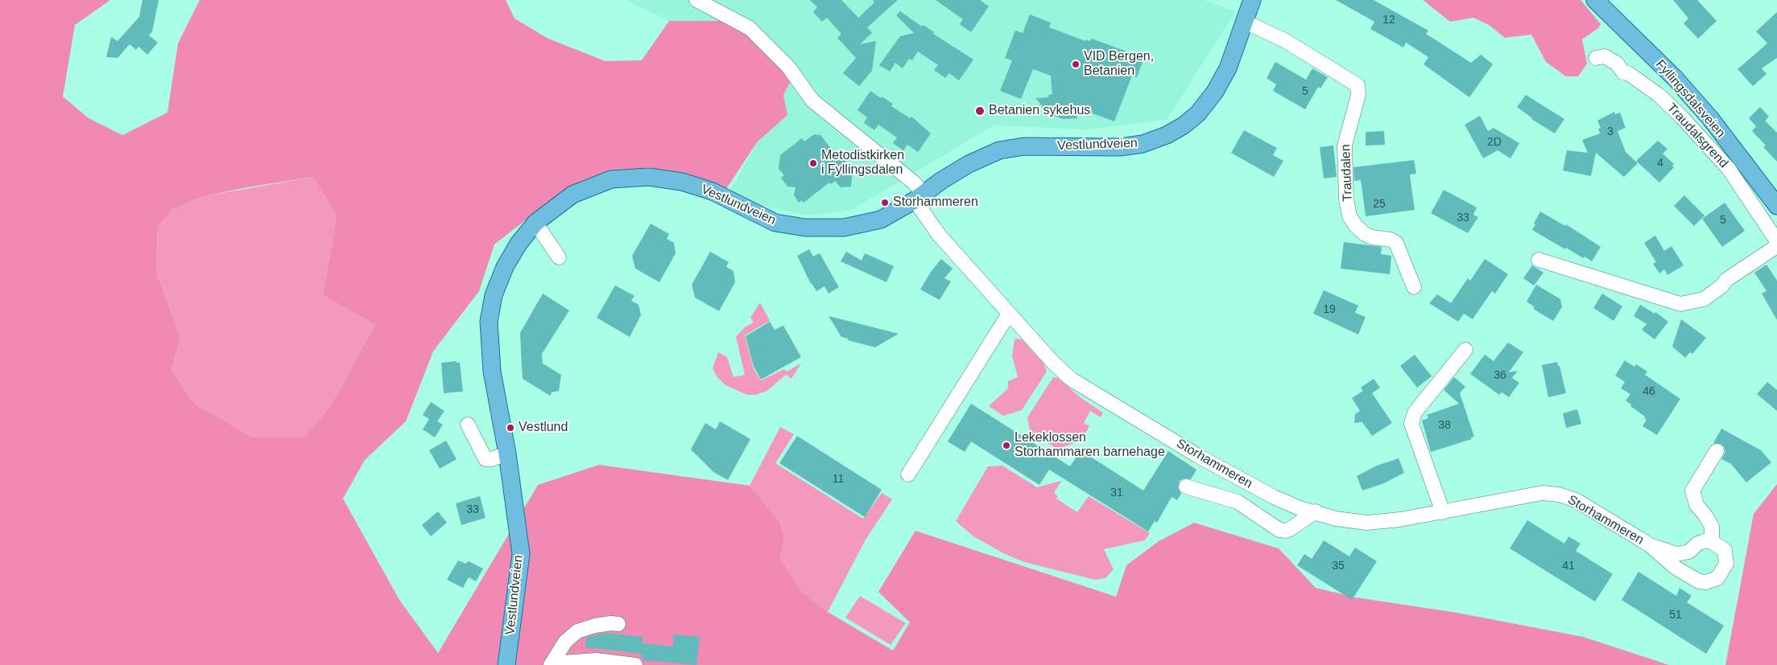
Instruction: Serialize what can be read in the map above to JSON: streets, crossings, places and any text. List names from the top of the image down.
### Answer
{
  "streets": {
    "main road": ["Fyllingsdalsveien", "Vestlundveien"],
    "street": ["Traudalsgrend", "Traudalen", "Storhammeren"]
  },
  "crossings": [
    ["Vestlundveien", "Traudalen"],
    ["Vestlundveien", "Storhammeren"]
  ],
  "places": [
    "VID Bergen, Betanien",
    "Betanien sykehus",
    "Metodistkirken i Fyllingsdalen",
    "Storhammeren",
    "Vestlund",
    "Lekeklossen Storhammaren barnehage"
  ],
  "house_numbers": [
    "12",
    "5",
    "3",
    "2D",
    "4",
    "25",
    "33",
    "5",
    "19",
    "36",
    "46",
    "38",
    "11",
    "31",
    "33",
    "35",
    "41",
    "51"
  ]
}
